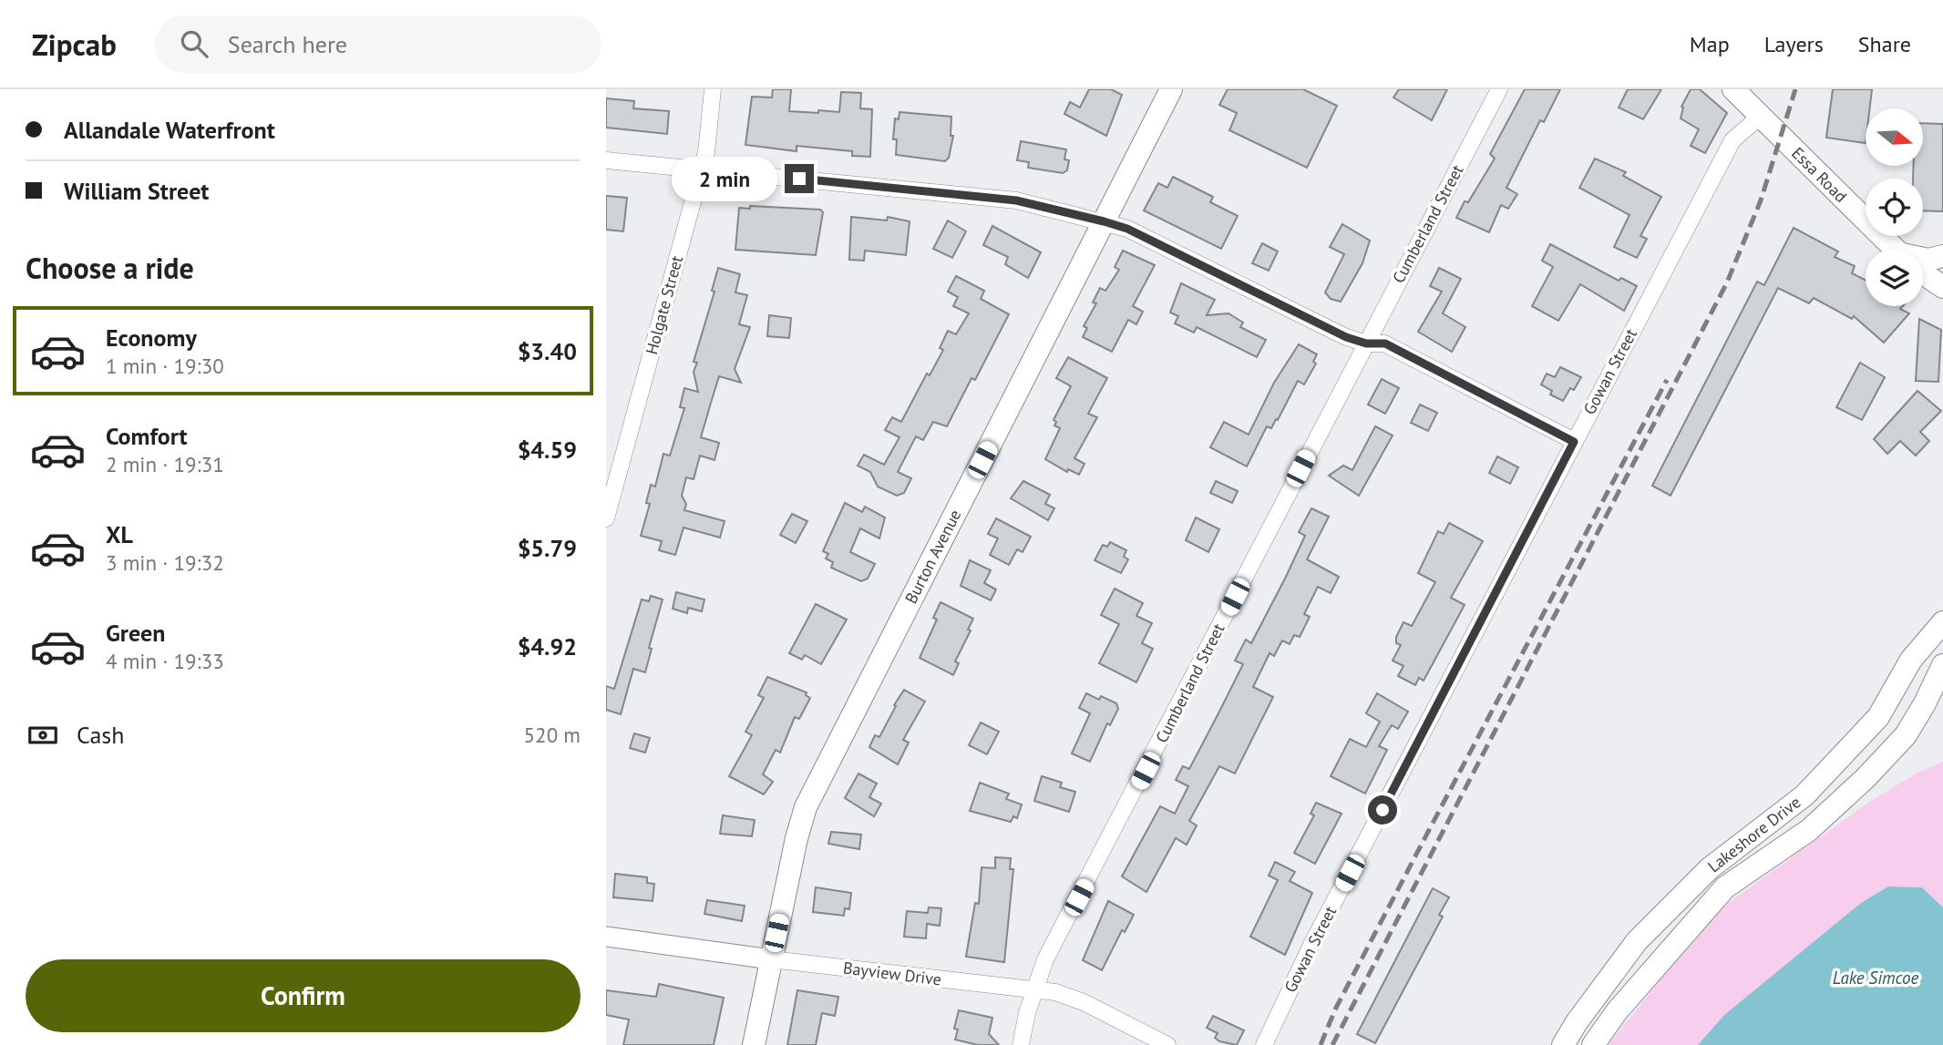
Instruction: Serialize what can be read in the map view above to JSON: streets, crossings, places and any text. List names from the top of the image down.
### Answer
{
  "streets": {
    "main road": ["Essa Road", "Burton Avenue", "Lakeshore Drive"],
    "street": [
      "Cumberland Street",
      "Holgate Street",
      "Gowan Street",
      "Bayview Drive"
    ]
  },
  "crossings": [
    ["Essa Road", "Gowan Street"],
    ["Cumberland Street", "Bayview Drive"],
    ["Burton Avenue", "Bayview Drive"]
  ],
  "water": ["Lake Simcoe"],
  "north": "right",
  "page": {
    "header": "Zipcab",
    "search": "Search here",
    "nav": ["Map", "Layers", "Share"],
    "banner": ["Allandale Waterfront", "William Street"],
    "bubble": "2 min",
    "heading": "Choose a ride",
    "list": [
      {
        "name": "Economy",
        "note": "1 min · 19:30",
        "value": "$3.40"
      },
      {
        "name": "Comfort",
        "note": "2 min · 19:31",
        "value": "$4.59"
      },
      {
        "name": "XL",
        "note": "3 min · 19:32",
        "value": "$5.79"
      },
      {
        "name": "Green",
        "note": "4 min · 19:33",
        "value": "$4.92"
      }
    ],
    "pay": ["Cash", "520 m"],
    "buttons": "Confirm"
  }
}
